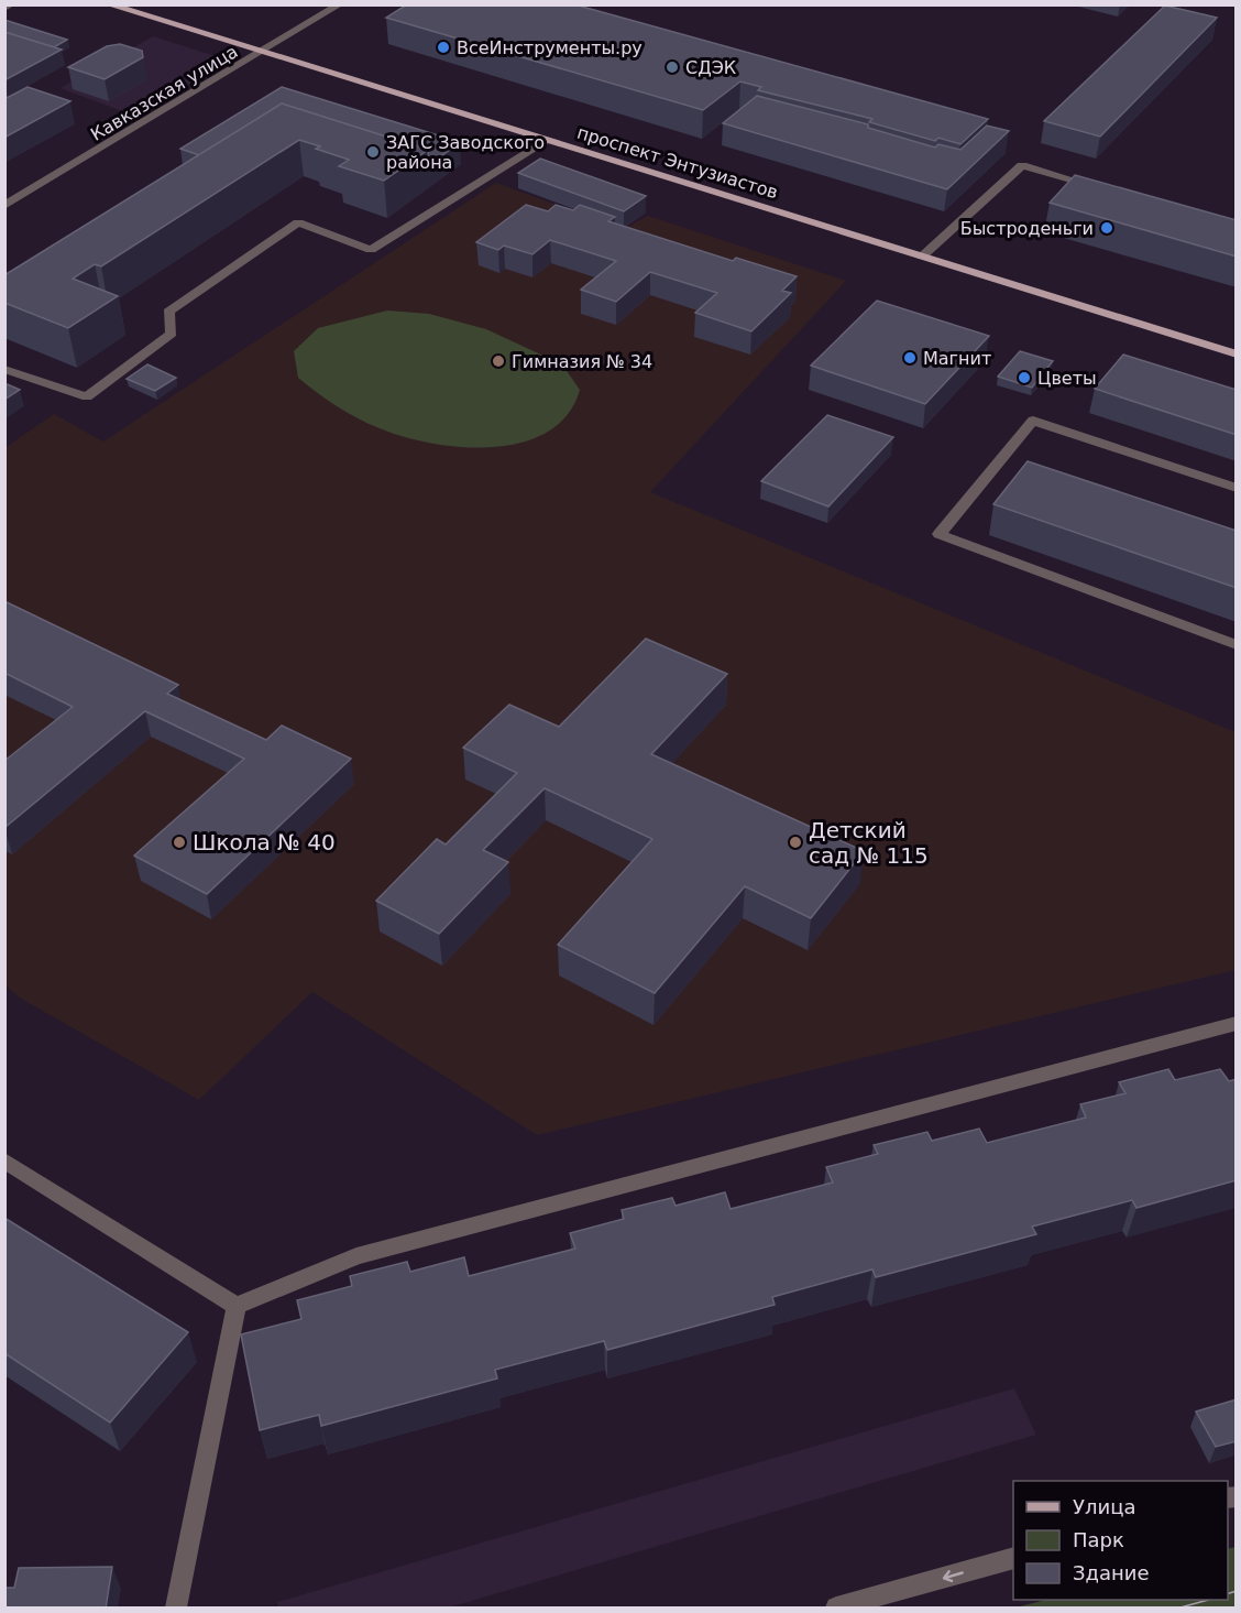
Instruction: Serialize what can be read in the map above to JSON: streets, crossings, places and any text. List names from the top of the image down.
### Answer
{
  "streets": {
    "main road": ["проспект Энтузиастов"],
    "street": ["Кавказская улица"]
  },
  "crossings": [
    ["Кавказская улица", "проспект Энтузиастов"]
  ],
  "places": [
    "ВсеИнструменты.ру",
    "СДЭК",
    "ЗАГС Заводского района",
    "Быстроденьги",
    "Магнит",
    "Гимназия № 34",
    "Цветы",
    "Школа № 40",
    "Детский сад № 115"
  ],
  "legend": ["Улица", "Парк", "Здание"]
}
